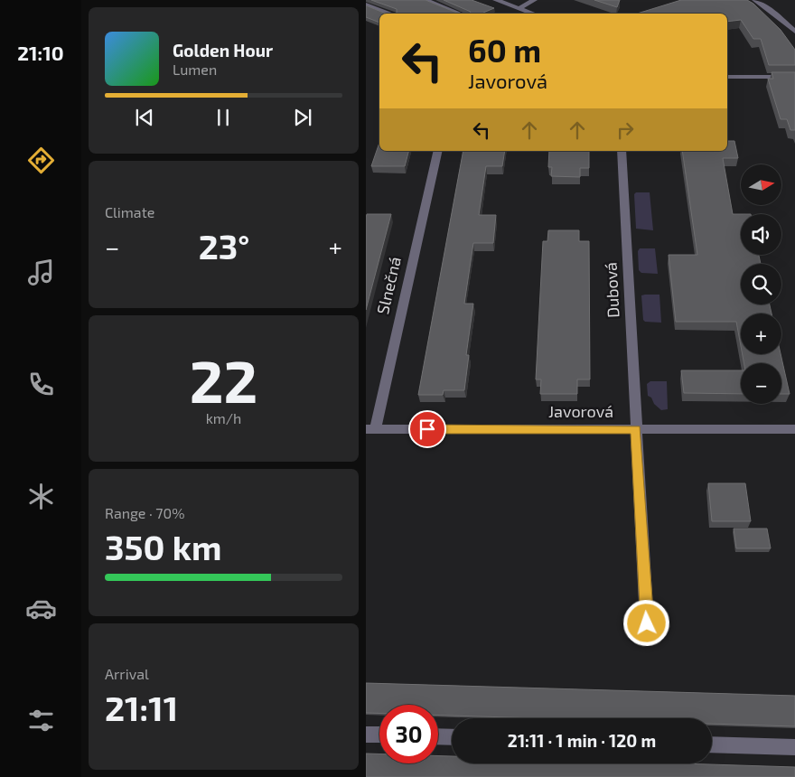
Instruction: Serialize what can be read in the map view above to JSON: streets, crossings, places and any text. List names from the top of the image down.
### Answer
{
  "streets": {
    "street": ["Slnečná", "Dubová", "Javorová"]
  },
  "crossings": [
    ["Slnečná", "Javorová"],
    ["Dubová", "Javorová"]
  ],
  "north": "right",
  "page": {
    "tabs": "21:10",
    "turn": ["60 m", "Javorová"],
    "song": ["Golden Hour", "Lumen"],
    "tile": [
      "Climate",
      ["22", "km/h"],
      ["Range · 70%", "350 km"],
      ["Arrival", "21:11"]
    ],
    "map_buttons": ["+", "−"],
    "heat": ["−", "23°", "+"],
    "limit": "30",
    "trip": "21:11 · 1 min · 120 m"
  }
}
